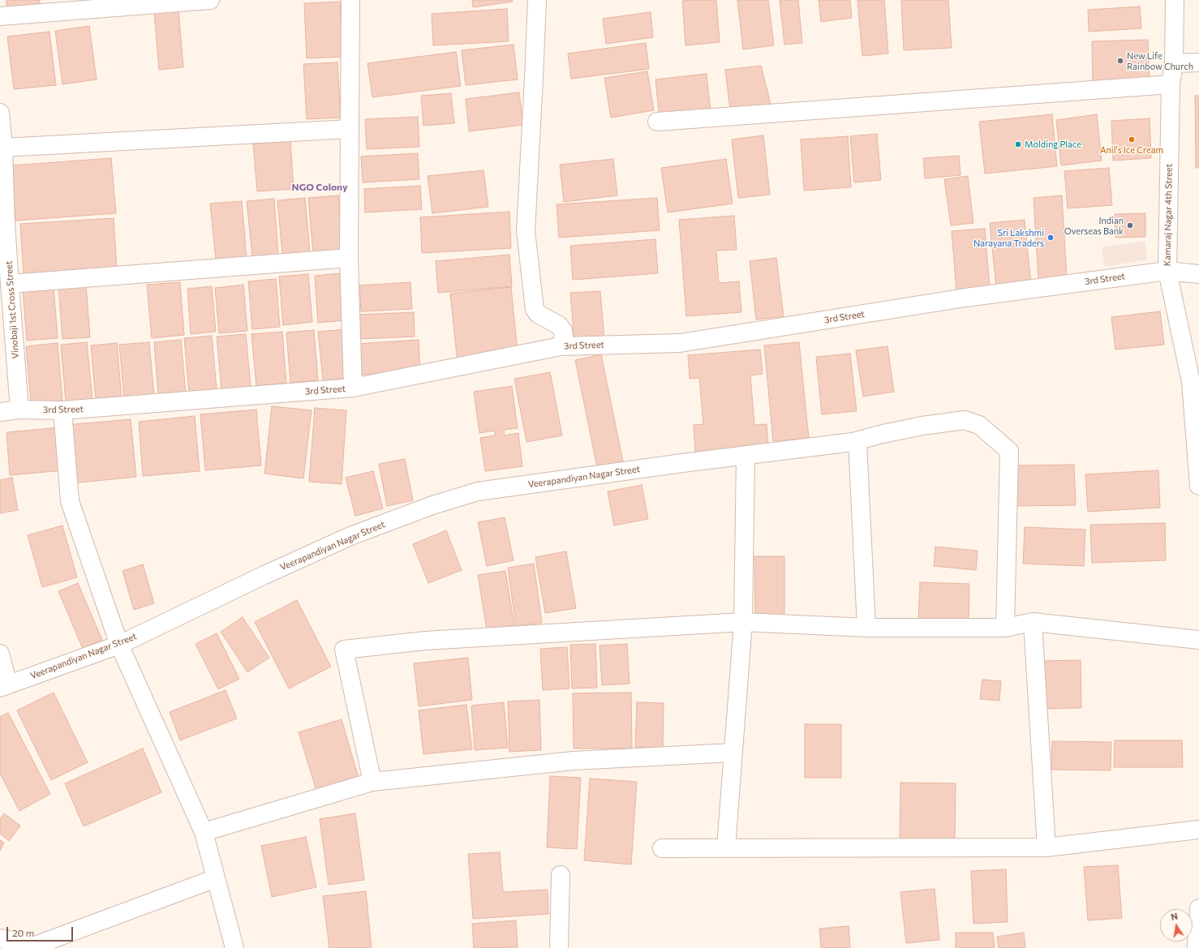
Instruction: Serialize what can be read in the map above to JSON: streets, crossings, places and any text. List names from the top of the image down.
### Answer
{
  "streets": {
    "street": [
      "Kamaraj Nagar 4th Street",
      "3rd Street",
      "Vinobaji 1st Cross Street",
      "Veerapandiyan Nagar Street"
    ]
  },
  "crossings": [
    ["Kamaraj Nagar 4th Street", "3rd Street"],
    ["3rd Street", "Vinobaji 1st Cross Street"]
  ],
  "districts": ["NGO Colony"],
  "places": [
    "New Life Rainbow Church",
    "Anil's Ice Cream",
    "Molding Place",
    "Indian Overseas Bank",
    "Sri Lakshmi Narayana Traders"
  ],
  "scale_bar": "20 m",
  "north": "top"
}
